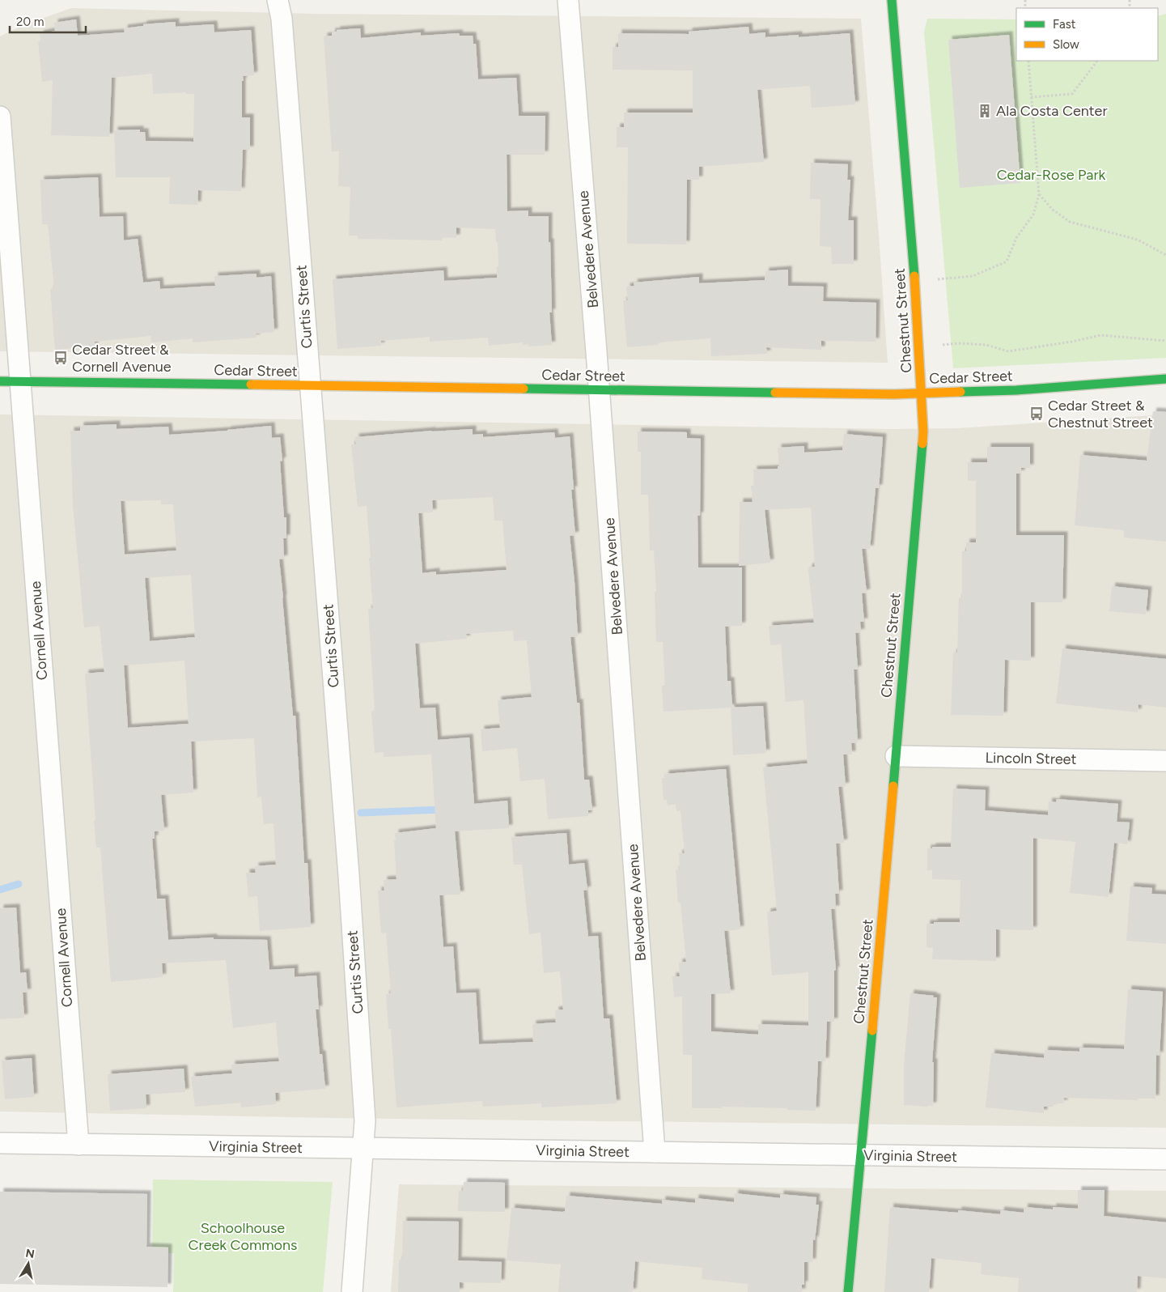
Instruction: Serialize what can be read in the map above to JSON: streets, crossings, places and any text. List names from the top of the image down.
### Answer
{
  "streets": {
    "street": [
      "Belvedere Avenue",
      "Curtis Street",
      "Chestnut Street",
      "Cedar Street",
      "Cornell Avenue",
      "Lincoln Street",
      "Virginia Street"
    ]
  },
  "crossings": [
    ["Belvedere Avenue", "Cedar Street"],
    ["Belvedere Avenue", "Virginia Street"],
    ["Curtis Street", "Cedar Street"],
    ["Curtis Street", "Virginia Street"],
    ["Chestnut Street", "Cedar Street"],
    ["Chestnut Street", "Lincoln Street"],
    ["Chestnut Street", "Virginia Street"],
    ["Cedar Street", "Cornell Avenue"],
    ["Cornell Avenue", "Virginia Street"]
  ],
  "parks": ["Cedar-Rose Park", "Schoolhouse Creek Commons"],
  "places": {
    "building": ["Ala Costa Center"],
    "bus stop": ["Cedar Street & Cornell Avenue", "Cedar Street & Chestnut Street"]
  },
  "legend": ["Fast", "Slow"],
  "scale_bar": "20 m",
  "north": "top"
}
